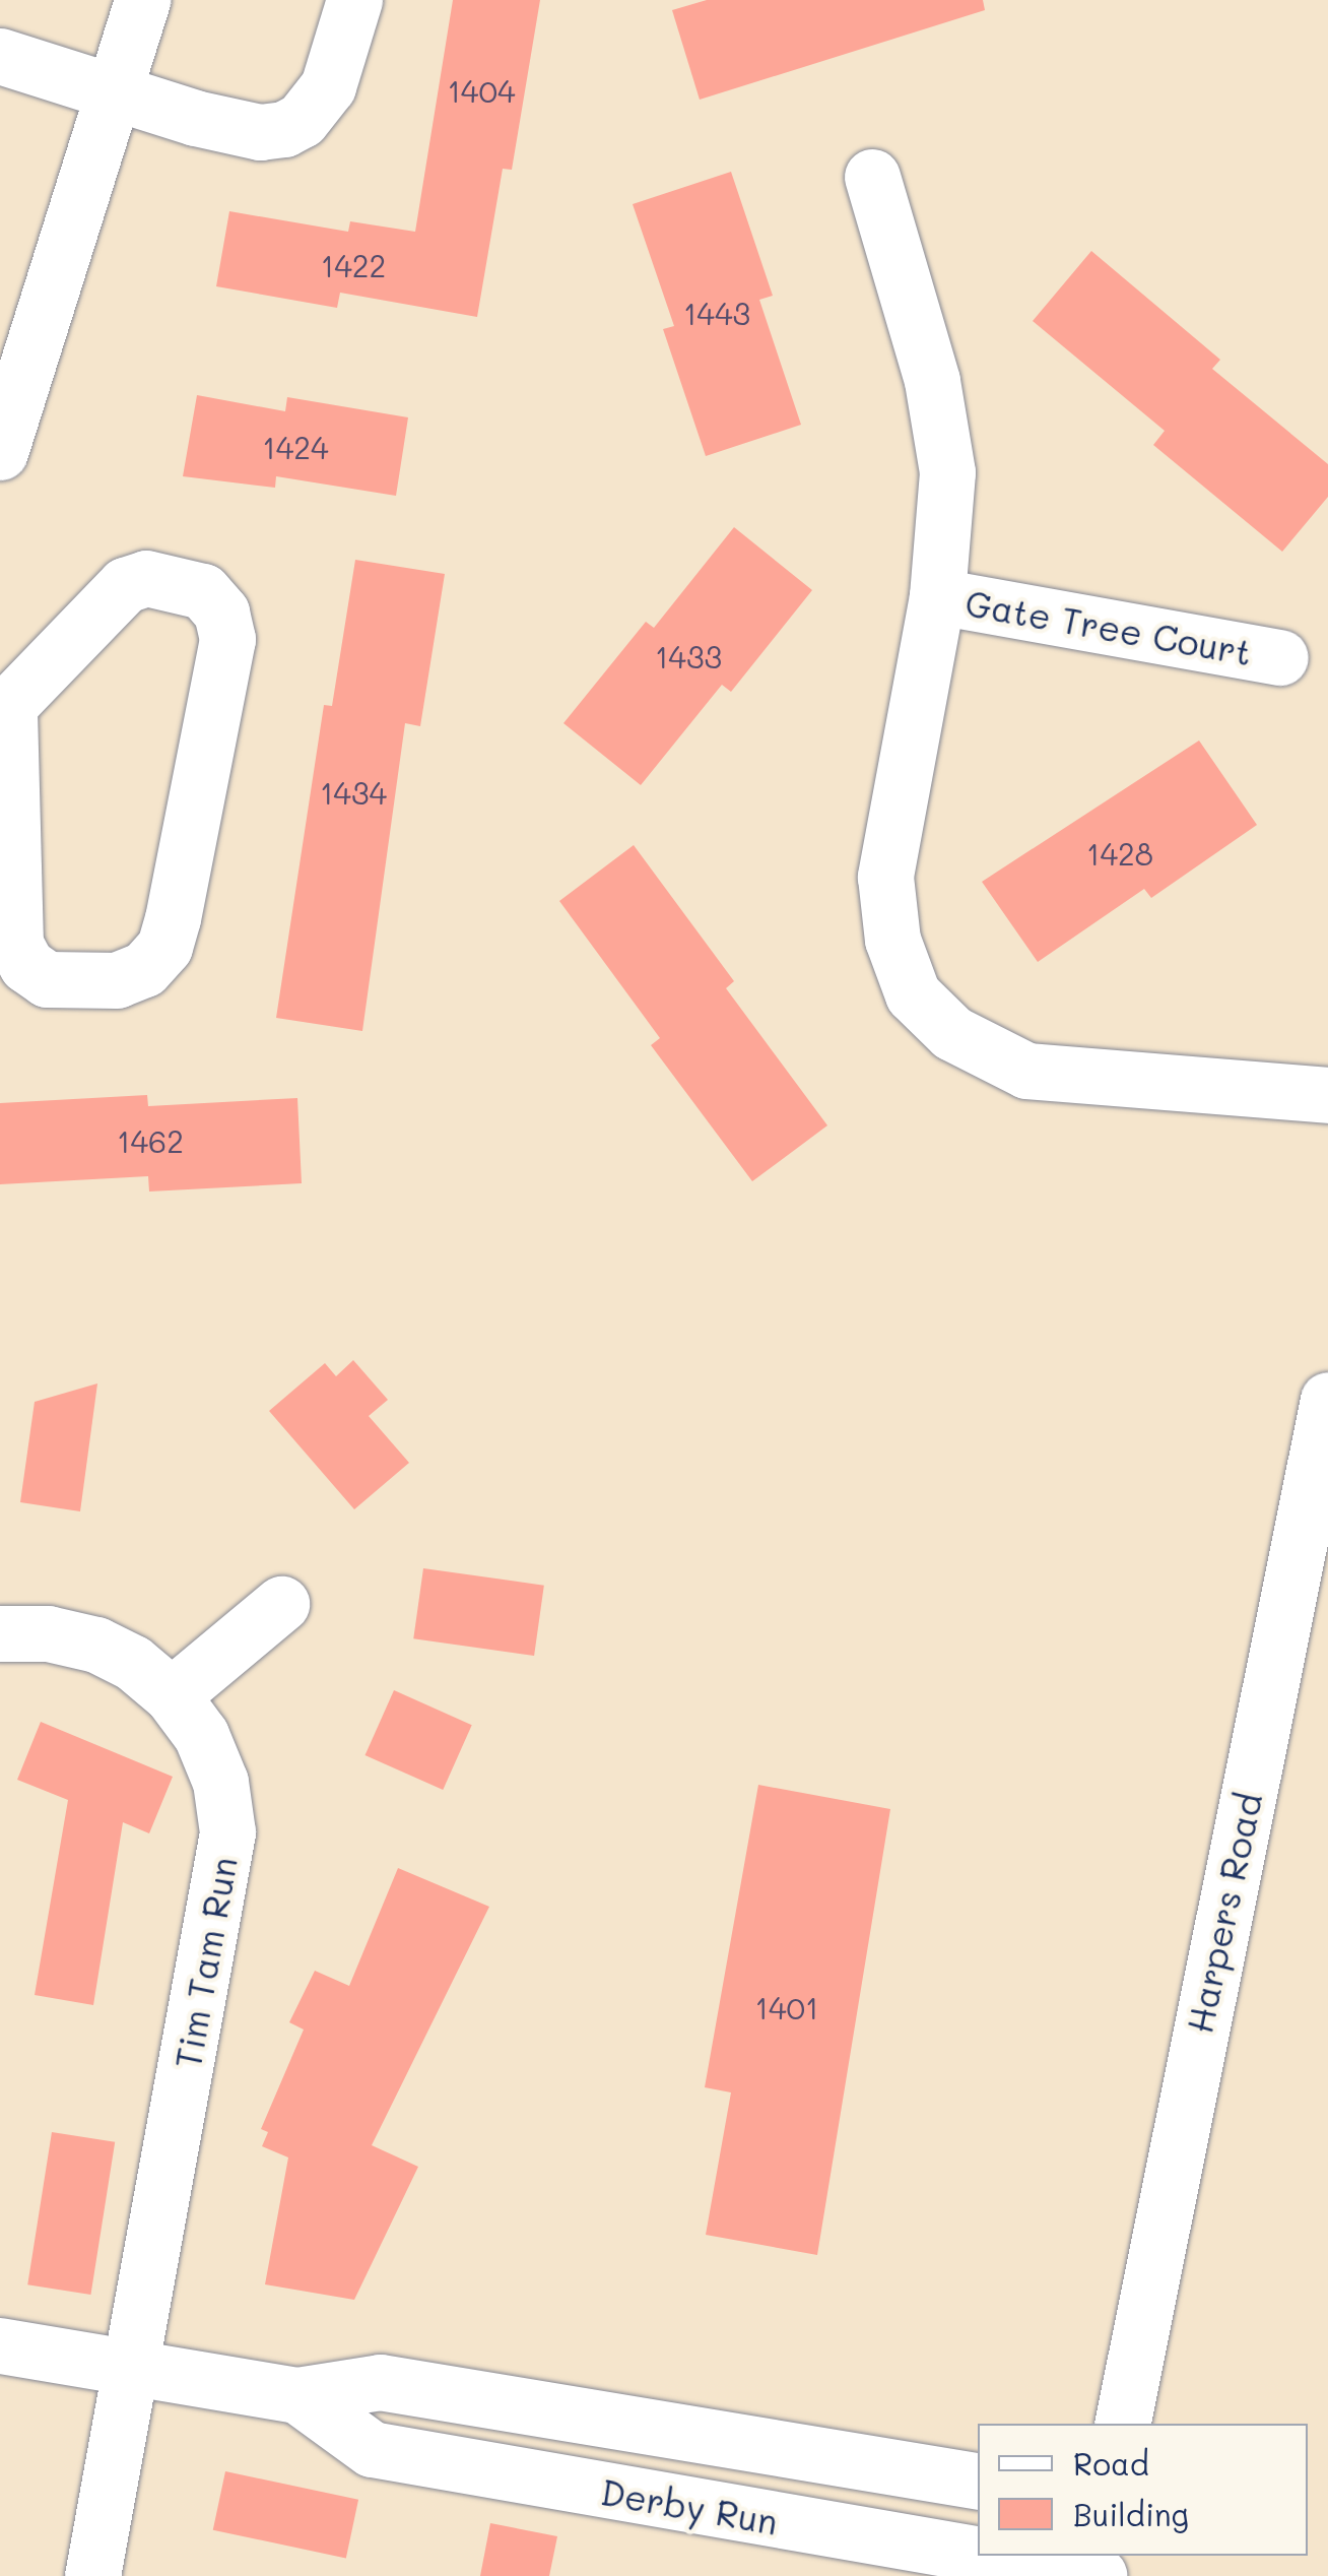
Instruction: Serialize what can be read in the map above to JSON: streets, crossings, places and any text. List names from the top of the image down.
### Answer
{
  "streets": {
    "street": [
      "Gate Tree Court",
      "Harpers Road",
      "Tim Tam Run",
      "Derby Run"
    ]
  },
  "crossings": [
    ["Tim Tam Run", "Derby Run"]
  ],
  "house_numbers": [
    "1404",
    "1422",
    "1443",
    "1424",
    "1433",
    "1434",
    "1428",
    "1462",
    "1401"
  ],
  "legend": ["Road", "Building"]
}
